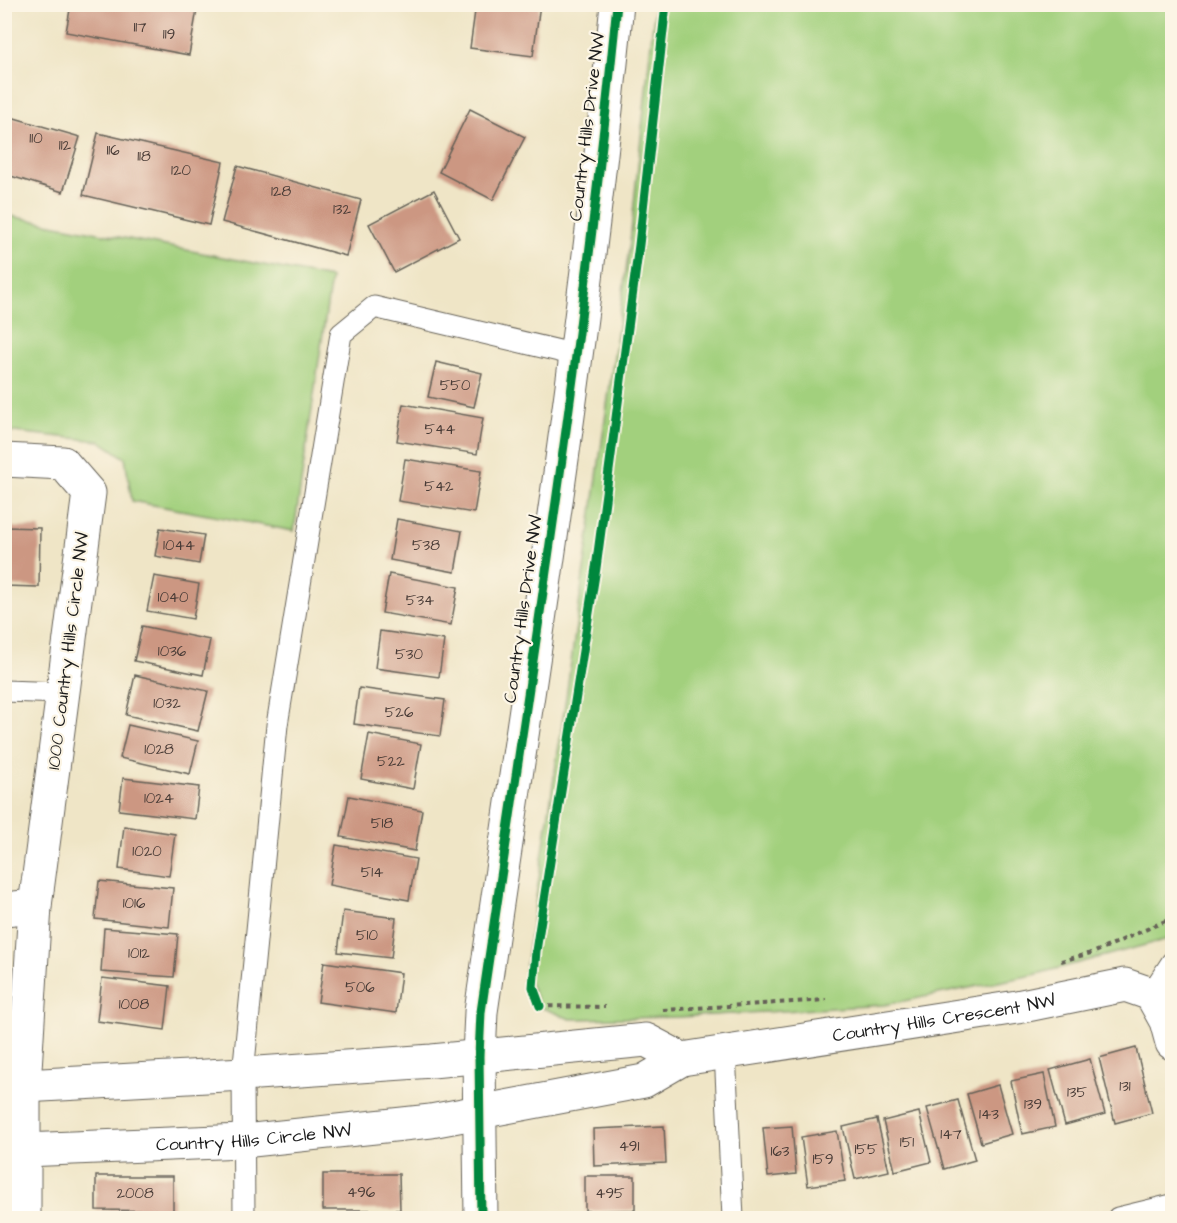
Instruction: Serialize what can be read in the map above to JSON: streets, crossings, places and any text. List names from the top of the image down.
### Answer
{
  "streets": {
    "street": [
      "Country Hills Drive NW",
      "1000 Country Hills Circle NW",
      "Country Hills Crescent NW",
      "Country Hills Circle NW"
    ]
  },
  "crossings": [
    ["Country Hills Drive NW", "Country Hills Crescent NW"],
    ["Country Hills Drive NW", "Country Hills Circle NW"],
    ["1000 Country Hills Circle NW", "Country Hills Circle NW"],
    ["Country Hills Crescent NW", "Country Hills Circle NW"]
  ],
  "house_numbers": [
    "117",
    "119",
    "110",
    "112",
    "116",
    "118",
    "120",
    "128",
    "132",
    "550",
    "544",
    "542",
    "1044",
    "538",
    "1040",
    "534",
    "1036",
    "530",
    "1032",
    "526",
    "1028",
    "522",
    "1024",
    "518",
    "1020",
    "514",
    "1016",
    "510",
    "1012",
    "506",
    "1008",
    "131",
    "135",
    "139",
    "143",
    "147",
    "151",
    "491",
    "155",
    "163",
    "159",
    "496",
    "2008",
    "495"
  ]
}
